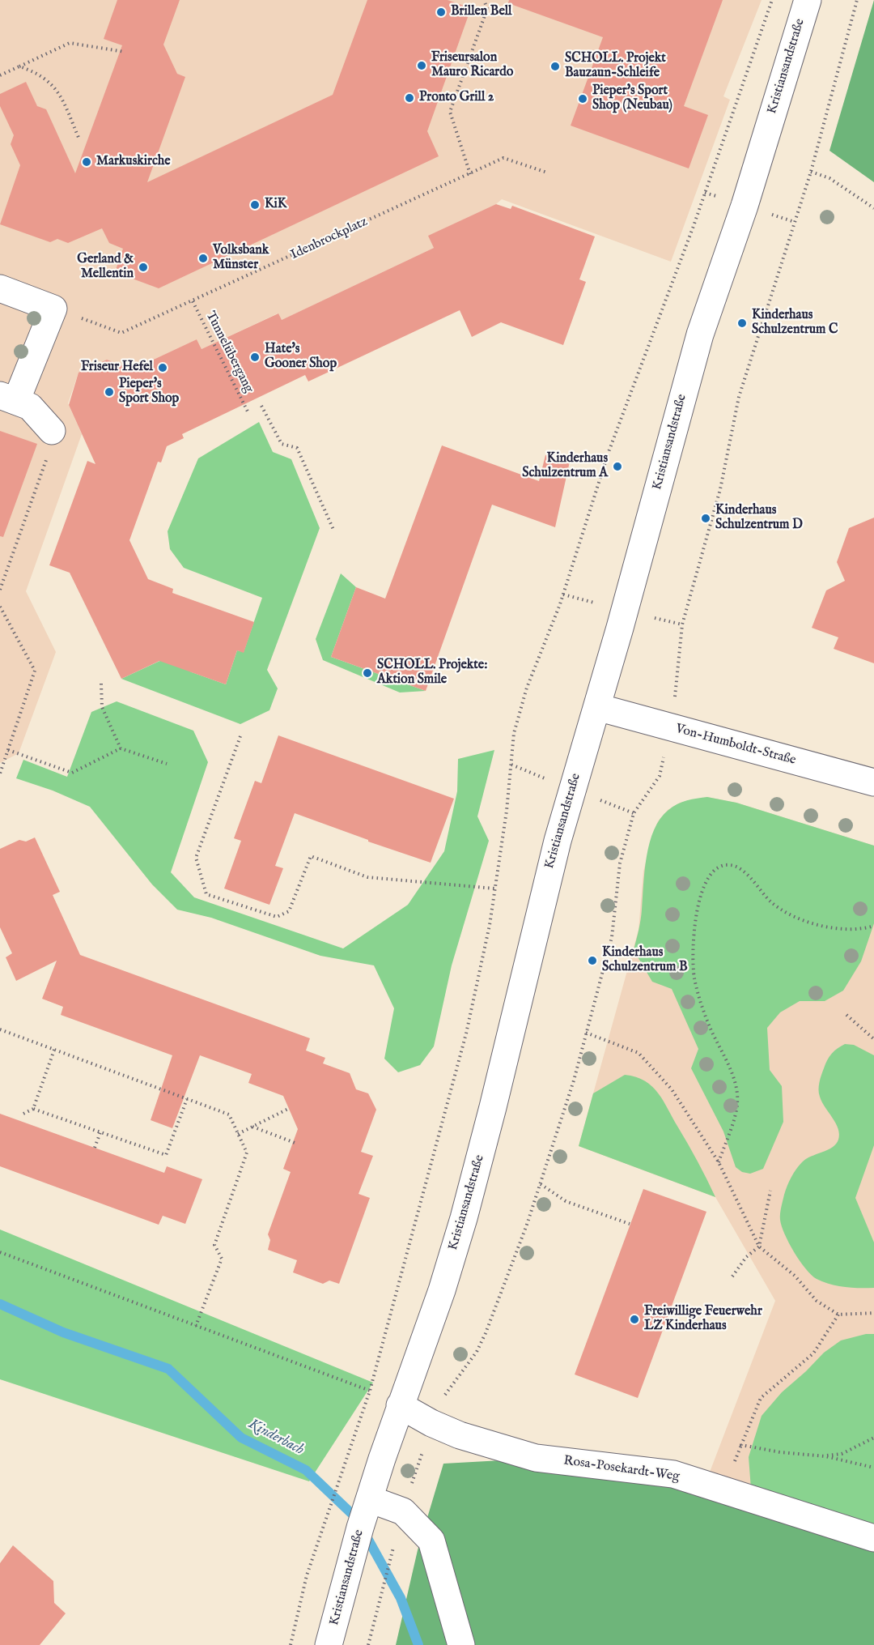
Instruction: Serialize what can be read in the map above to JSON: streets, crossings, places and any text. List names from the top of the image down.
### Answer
{
  "streets": {
    "street": ["Kristiansandstraße", "Von-Humboldt-Straße", "Rosa-Posekardt-Weg"],
    "path": ["Idenbrockplatz", "Tunnelübergang"]
  },
  "crossings": [
    ["Kristiansandstraße", "Von-Humboldt-Straße"],
    ["Kristiansandstraße", "Rosa-Posekardt-Weg"],
    ["Idenbrockplatz", "Tunnelübergang"]
  ],
  "water": ["Kinderbach"],
  "places": [
    "Brillen Bell",
    "Friseursalon Mauro Ricardo",
    "SCHOLL. Projekt Bauzaun-Schleife",
    "Pronto Grill 2",
    "Pieper's Sport Shop (Neubau)",
    "Markuskirche",
    "KiK",
    "Volksbank Münster",
    "Gerland & Mellentin",
    "Kinderhaus Schulzentrum C",
    "Hate's Gooner Shop",
    "Friseur Hefel",
    "Pieper's Sport Shop",
    "Kinderhaus Schulzentrum A",
    "Kinderhaus Schulzentrum D",
    "SCHOLL. Projekte: Aktion Smile",
    "Kinderhaus Schulzentrum B",
    "Freiwillige Feuerwehr LZ Kinderhaus"
  ]
}
